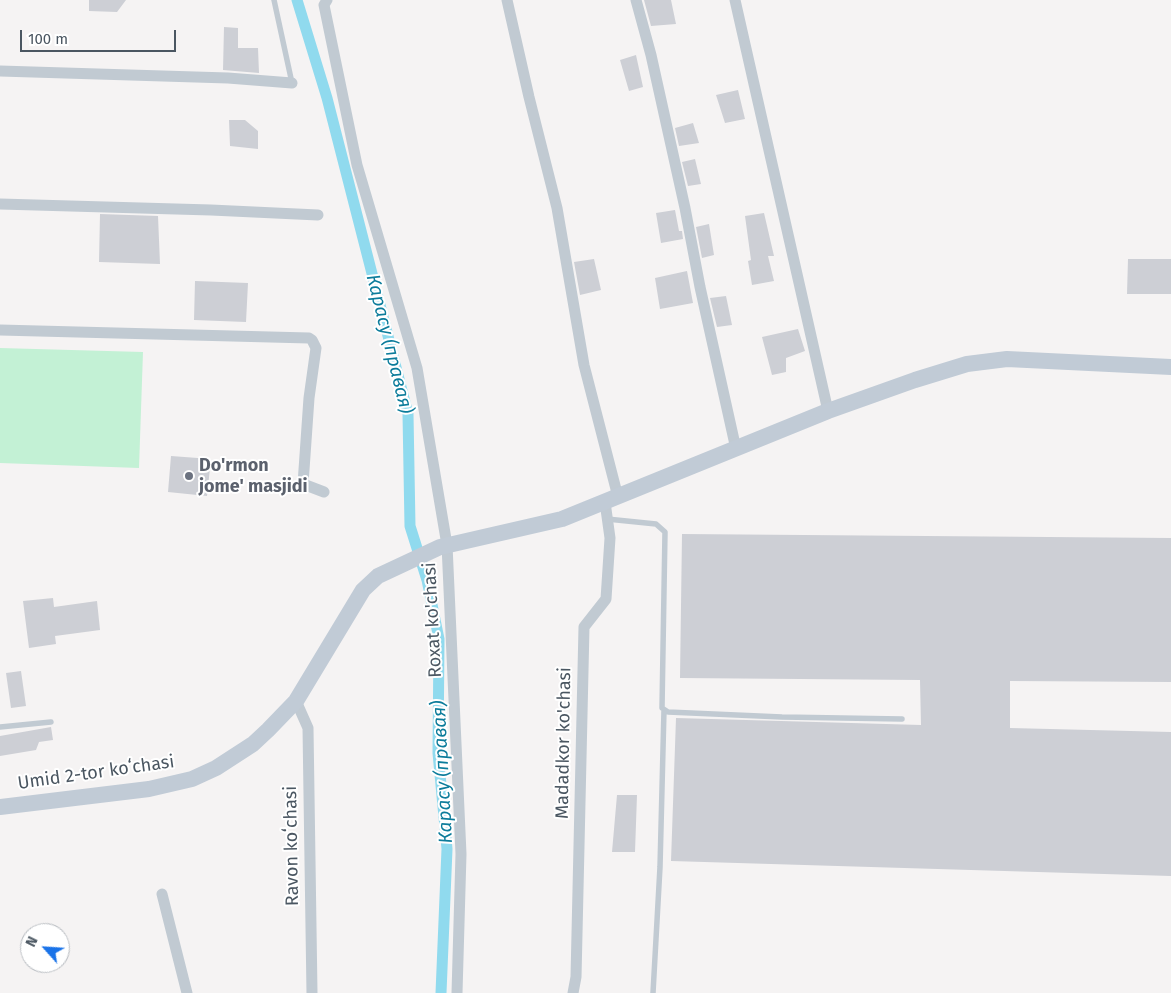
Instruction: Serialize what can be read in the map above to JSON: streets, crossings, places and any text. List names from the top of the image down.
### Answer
{
  "streets": {
    "main road": ["Umid 2-tor koʻchasi"],
    "street": ["Roxat ko'chasi", "Madadkor ko'chasi", "Ravon koʻchasi"]
  },
  "crossings": [
    ["Roxat ko'chasi", "Umid 2-tor koʻchasi"],
    ["Madadkor ko'chasi", "Umid 2-tor koʻchasi"],
    ["Umid 2-tor koʻchasi", "Ravon koʻchasi"]
  ],
  "water": ["Карасу (правая)"],
  "places": ["Do'rmon jome' masjidi"],
  "scale_bar": "100 m",
  "north": "top left"
}
